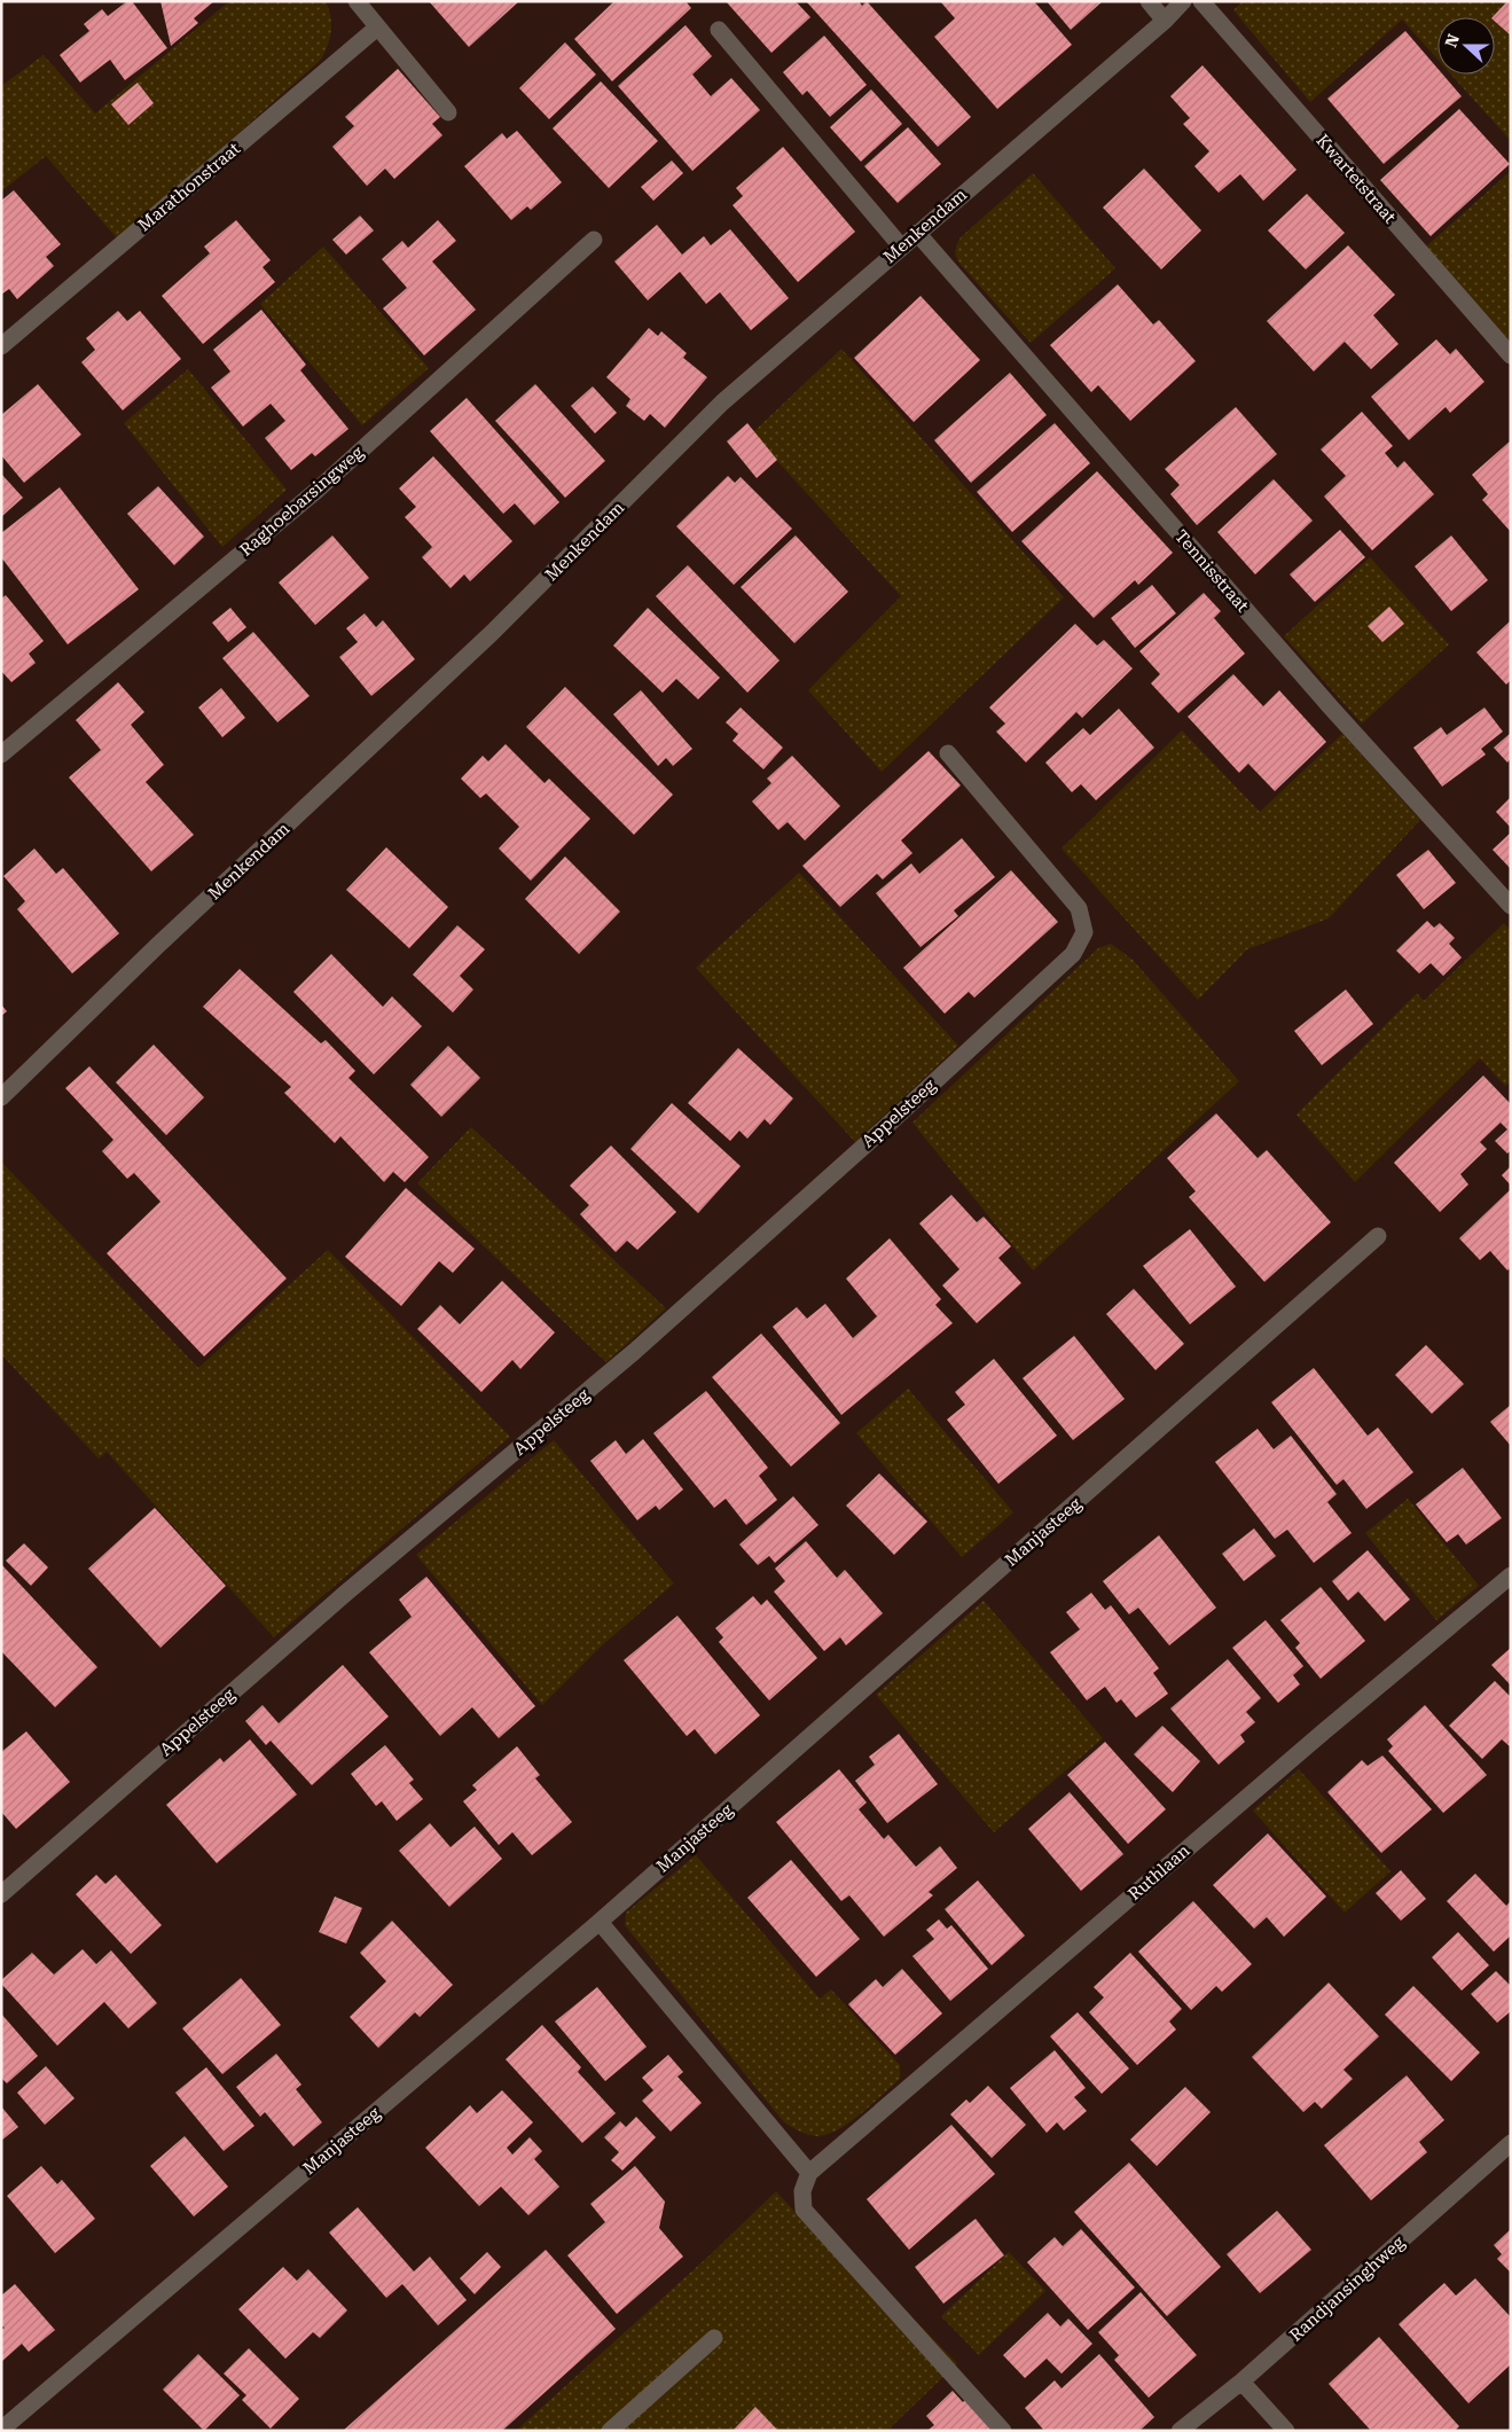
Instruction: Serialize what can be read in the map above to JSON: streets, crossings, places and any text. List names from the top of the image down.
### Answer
{
  "streets": {
    "street": [
      "Kwartetstraat",
      "Marathonstraat",
      "Menkendam",
      "Raghoebarsingweg",
      "Tennisstraat",
      "Appelsteeg",
      "Manjasteeg",
      "Ruthlaan",
      "Randjansinghweg"
    ]
  },
  "crossings": [
    ["Menkendam", "Tennisstraat"]
  ],
  "north": "left"
}
